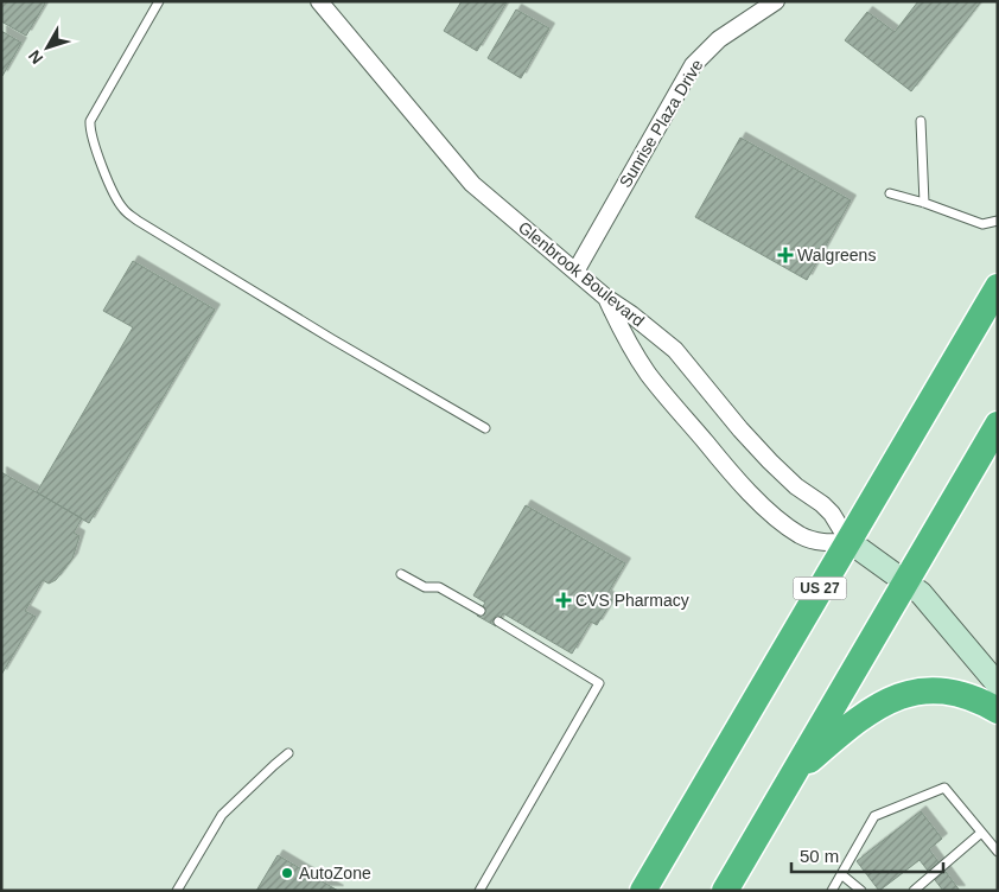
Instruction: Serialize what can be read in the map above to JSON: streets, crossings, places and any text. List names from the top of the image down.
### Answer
{
  "streets": {
    "highway": ["US 27"],
    "street": ["Sunrise Plaza Drive", "Glenbrook Boulevard"]
  },
  "crossings": [
    ["Sunrise Plaza Drive", "Glenbrook Boulevard"],
    ["Glenbrook Boulevard", "US 27"]
  ],
  "places": {
    "health": ["Walgreens", "CVS Pharmacy"],
    "other": ["AutoZone"]
  },
  "scale_bar": "50 m",
  "north": "bottom left"
}
